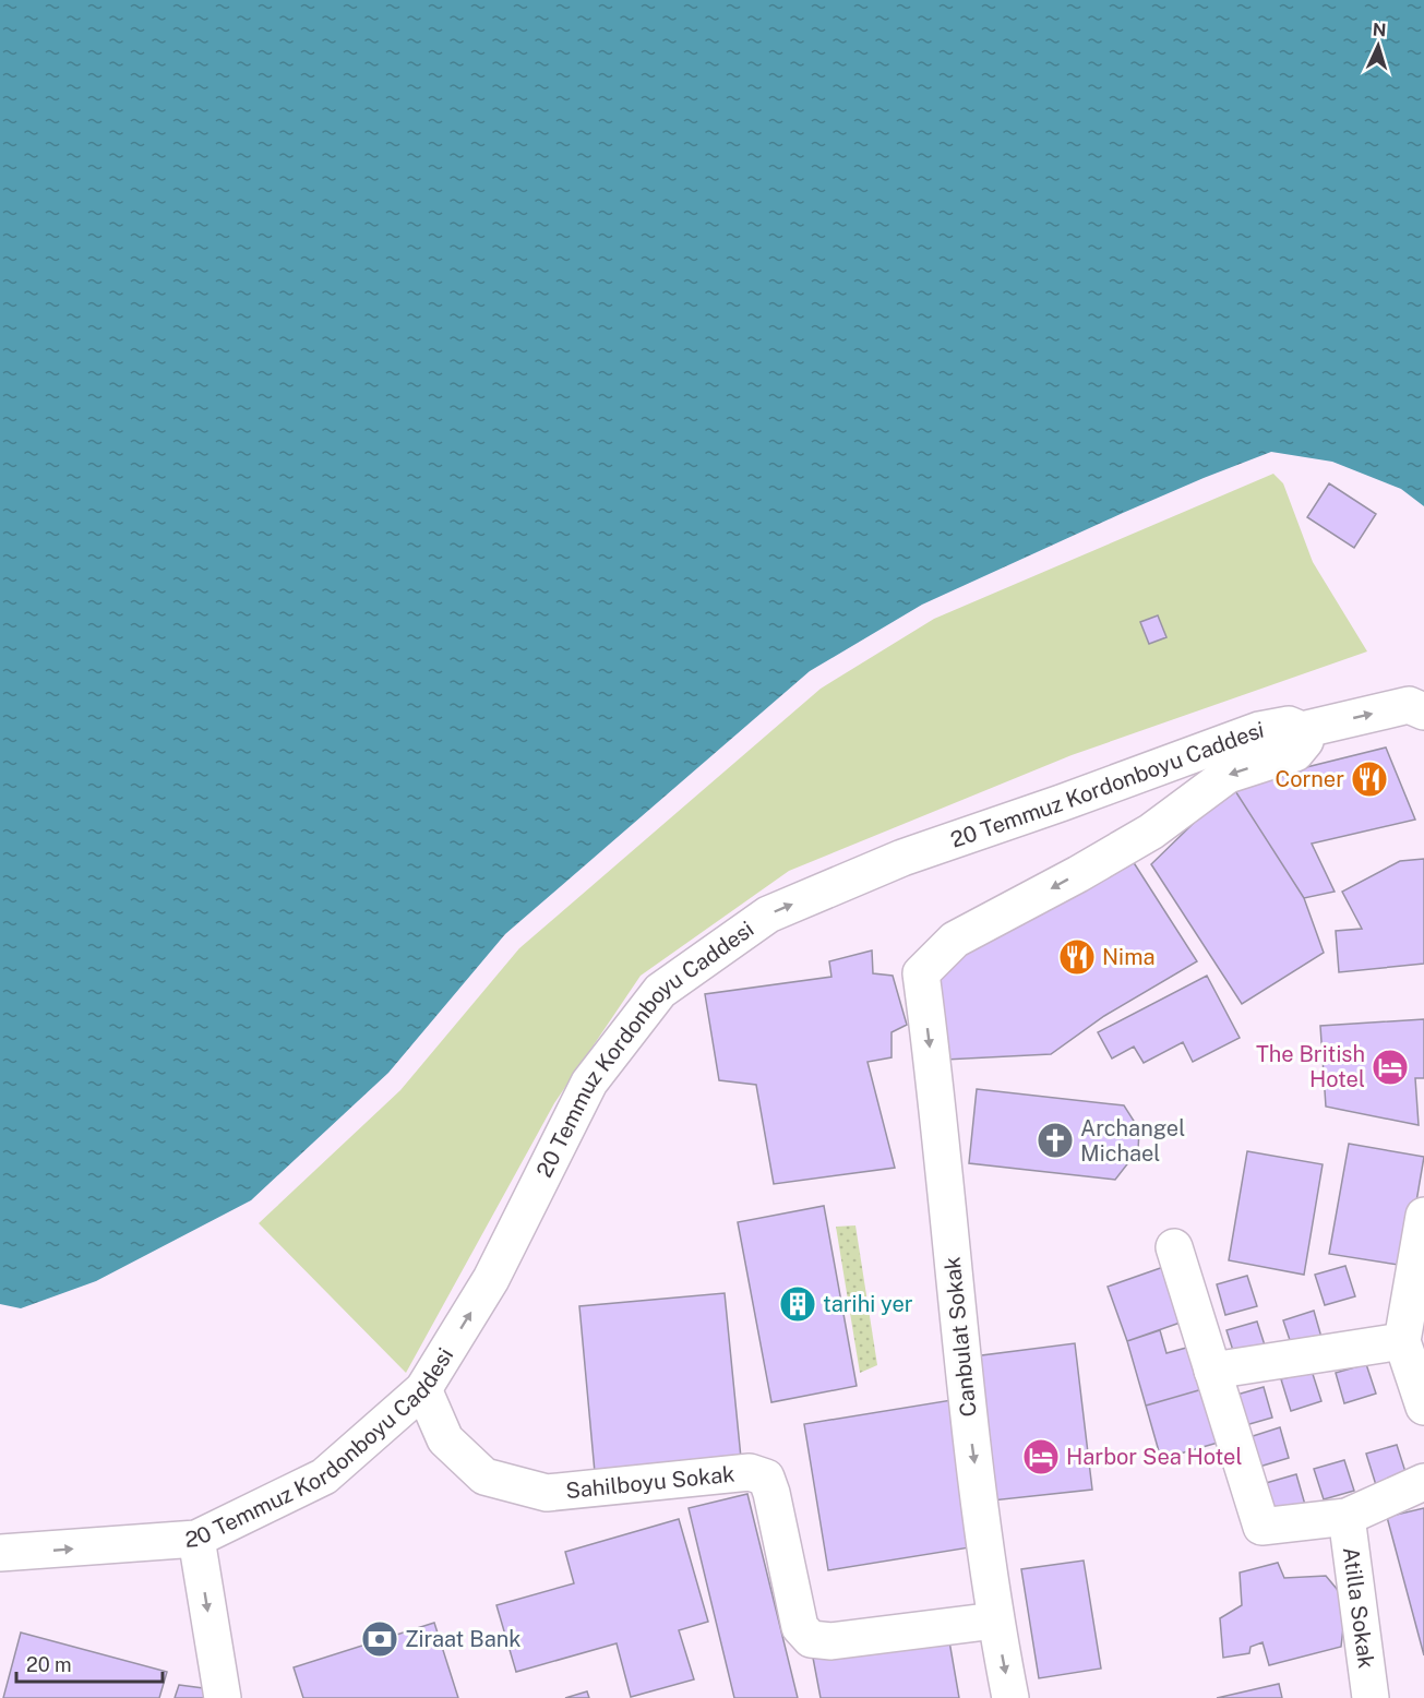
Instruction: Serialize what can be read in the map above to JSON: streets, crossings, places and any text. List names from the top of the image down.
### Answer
{
  "streets": {
    "street": [
      "20 Temmuz Kordonboyu Caddesi",
      "Canbulat Sokak",
      "Sahilboyu Sokak",
      "Atilla Sokak"
    ]
  },
  "crossings": [
    ["20 Temmuz Kordonboyu Caddesi", "Canbulat Sokak"],
    ["20 Temmuz Kordonboyu Caddesi", "Sahilboyu Sokak"],
    ["Canbulat Sokak", "Sahilboyu Sokak"]
  ],
  "one_way": ["20 Temmuz Kordonboyu Caddesi", "Canbulat Sokak"],
  "places": {
    "restaurant": ["Corner", "Nima"],
    "hotel": ["The British Hotel", "Harbor Sea Hotel"],
    "church": ["Archangel Michael"],
    "building": ["tarihi yer"],
    "bank": ["Ziraat Bank"]
  },
  "scale_bar": "20 m",
  "north": "top"
}
